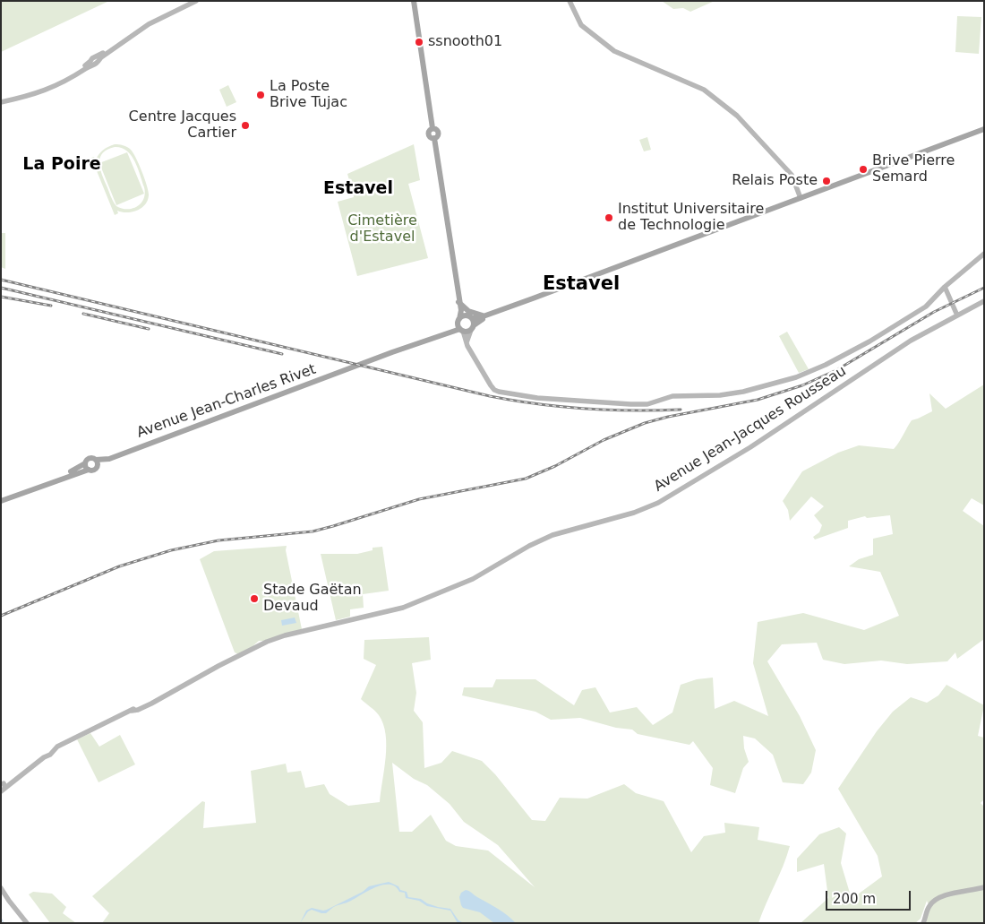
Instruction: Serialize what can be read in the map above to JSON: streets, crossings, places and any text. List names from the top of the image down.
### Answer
{
  "streets": {
    "main road": ["Avenue Jean-Charles Rivet", "Avenue Jean-Jacques Rousseau"]
  },
  "districts": ["La Poire", "Estavel", "Estavel"],
  "parks": ["Cimetière d'Estavel"],
  "places": [
    "ssnooth01",
    "La Poste Brive Tujac",
    "Centre Jacques Cartier",
    "Brive Pierre Semard",
    "Relais Poste",
    "Institut Universitaire de Technologie",
    "Stade Gaëtan Devaud"
  ],
  "scale_bar": "200 m"
}
